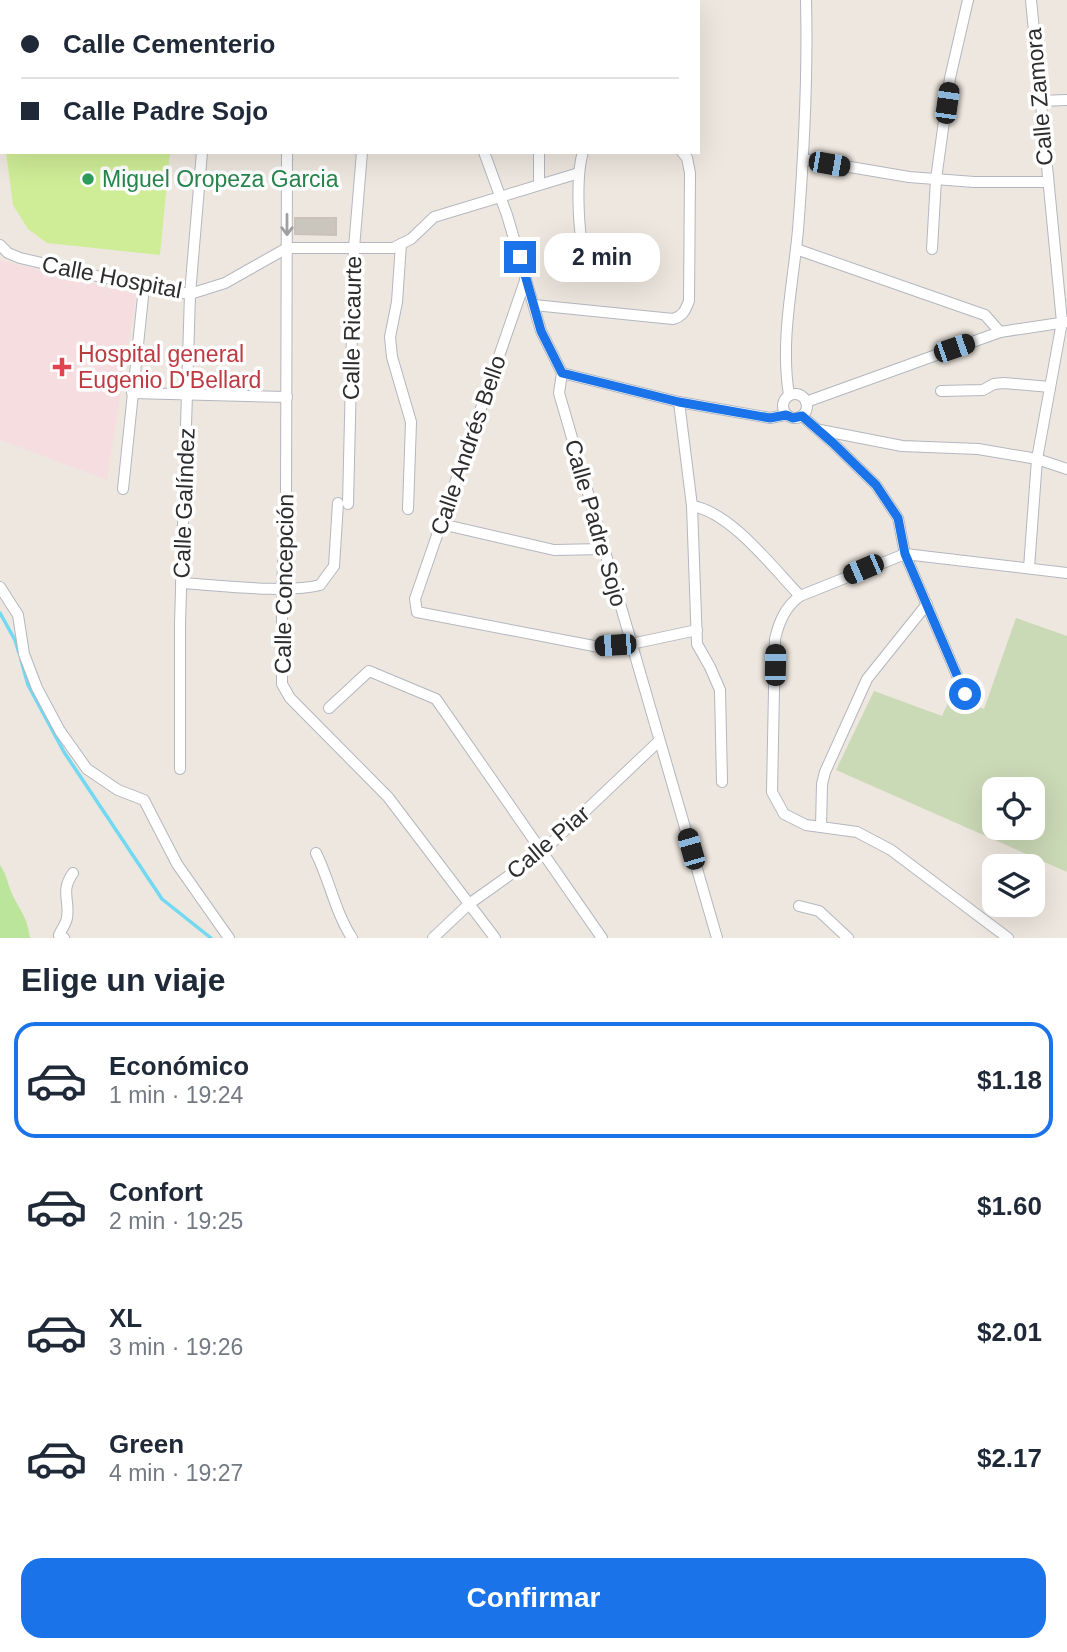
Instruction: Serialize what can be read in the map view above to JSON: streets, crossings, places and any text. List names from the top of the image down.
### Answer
{
  "streets": {
    "street": [
      "Calle Zamora",
      "Calle Hospital",
      "Calle Ricaurte",
      "Calle Andrés Bello",
      "Calle Galíndez",
      "Calle Padre Sojo",
      "Calle Concepción",
      "Calle Piar"
    ]
  },
  "crossings": [
    ["Calle Hospital", "Calle Ricaurte"],
    ["Calle Hospital", "Calle Galíndez"],
    ["Calle Hospital", "Calle Concepción"],
    ["Calle Ricaurte", "Calle Concepción"],
    ["Calle Andrés Bello", "Calle Padre Sojo"],
    ["Calle Padre Sojo", "Calle Piar"],
    ["Calle Concepción", "Calle Piar"]
  ],
  "places": {
    "other": ["Miguel Oropeza Garcia"],
    "health": ["Hospital general Eugenio D'Bellard"]
  },
  "page": {
    "banner": ["Calle Cementerio", "Calle Padre Sojo"],
    "bubble": "2 min",
    "heading": "Elige un viaje",
    "list": [
      {
        "name": "Económico",
        "note": "1 min · 19:24",
        "value": "$1.18"
      },
      {
        "name": "Confort",
        "note": "2 min · 19:25",
        "value": "$1.60"
      },
      {
        "name": "XL",
        "note": "3 min · 19:26",
        "value": "$2.01"
      },
      {
        "name": "Green",
        "note": "4 min · 19:27",
        "value": "$2.17"
      }
    ],
    "buttons": "Confirmar"
  }
}
